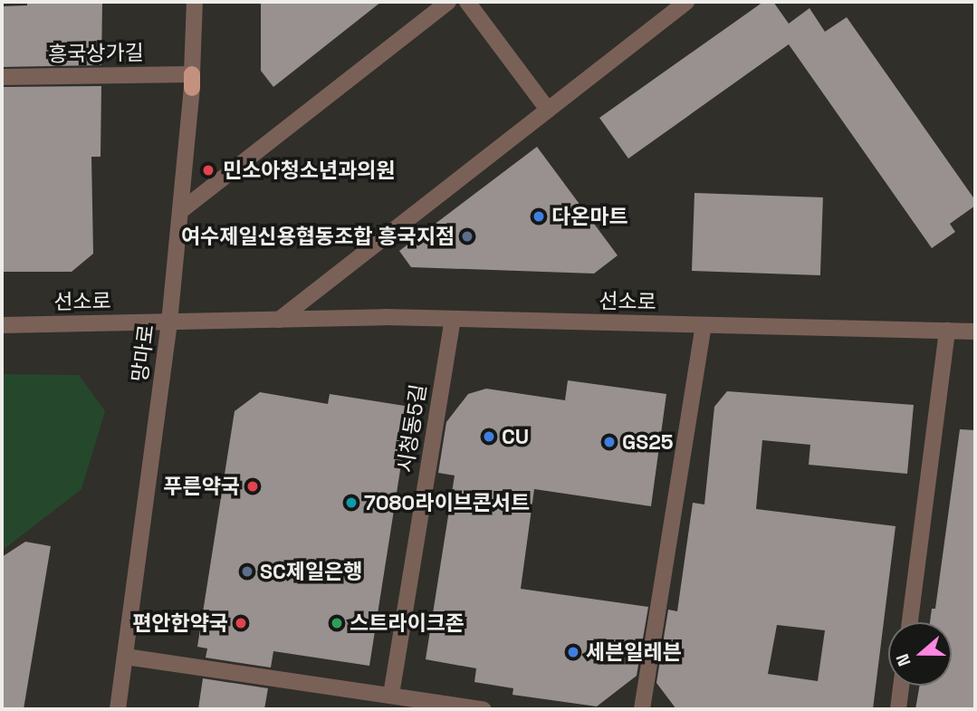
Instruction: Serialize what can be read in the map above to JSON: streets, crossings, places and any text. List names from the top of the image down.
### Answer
{
  "streets": {
    "street": [
      "흥국상가길",
      "선소로",
      "망마로",
      "시청동5길"
    ]
  },
  "crossings": [
    ["흥국상가길", "망마로"],
    ["선소로", "망마로"],
    ["선소로", "시청동5길"]
  ],
  "places": [
    "민소아청소년과의원",
    "다온마트",
    "여수제일신용협동조합 흥국지점",
    "CU",
    "GS25",
    "푸른약국",
    "7080라이브콘서트",
    "SC제일은행",
    "편안한약국",
    "스트라이크존",
    "세븐일레븐"
  ],
  "north": "left"
}
